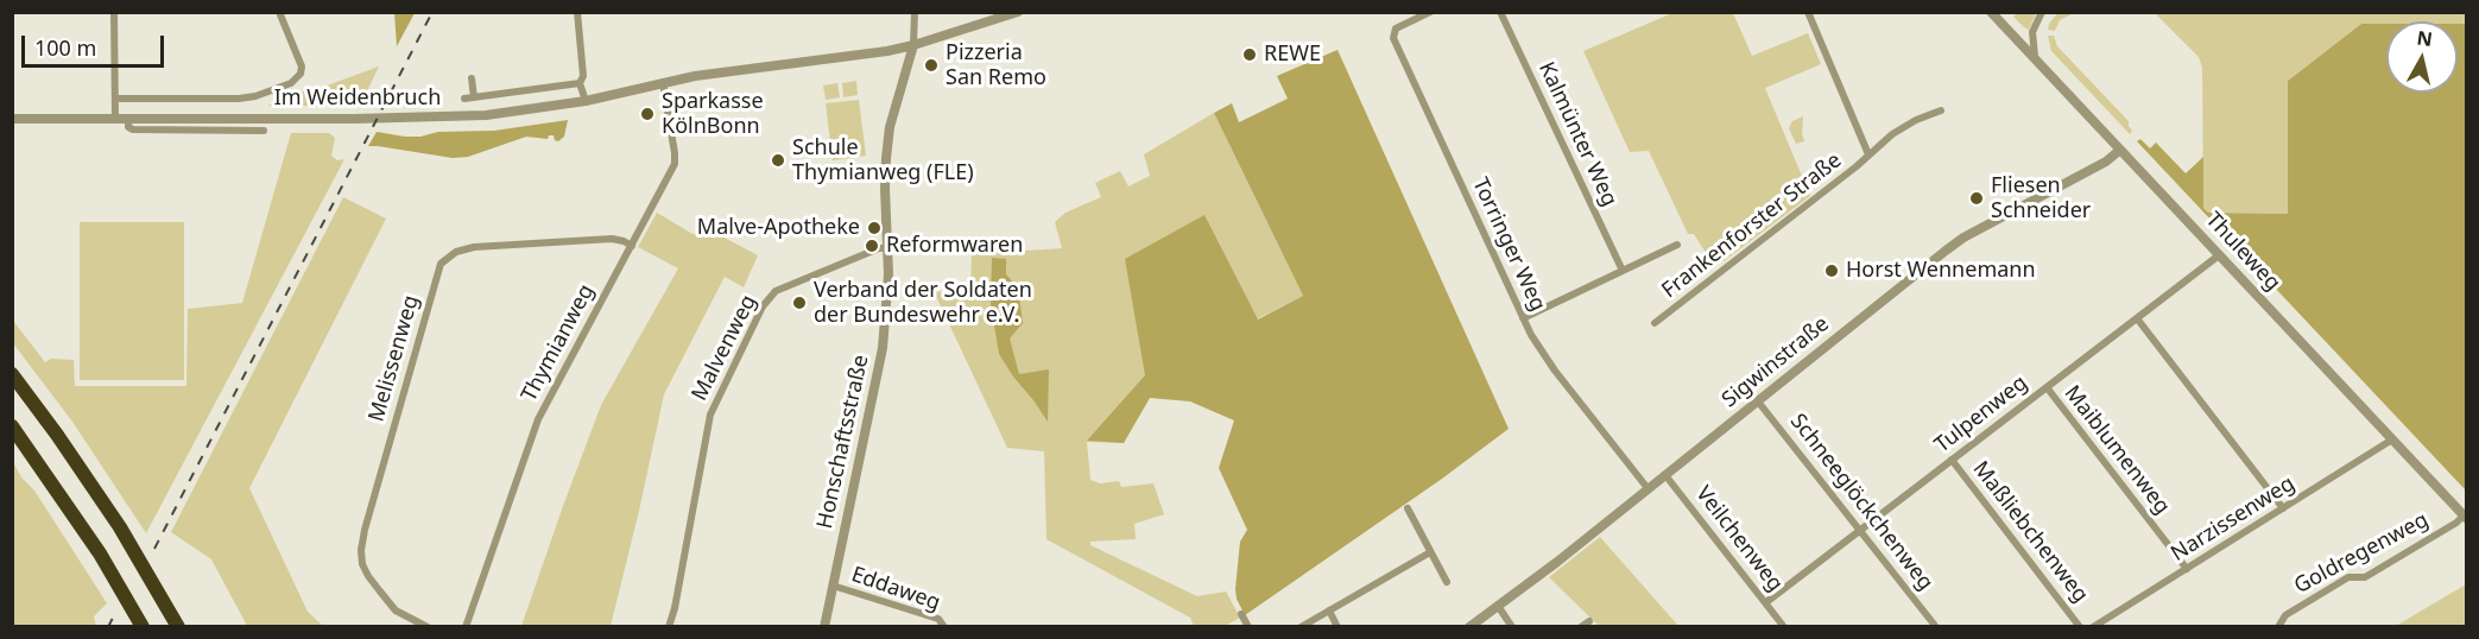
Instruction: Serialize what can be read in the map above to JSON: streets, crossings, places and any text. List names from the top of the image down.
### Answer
{
  "streets": {
    "street": [
      "Im Weidenbruch",
      "Kalmünter Weg",
      "Frankenforster Straße",
      "Torringer Weg",
      "Thuleweg",
      "Thymianweg",
      "Malvenweg",
      "Melissenweg",
      "Sigwinstraße",
      "Tulpenweg",
      "Honschaftsstraße",
      "Maiblumenweg",
      "Schneeglöckchenweg",
      "Narzissenweg",
      "Maßliebchenweg",
      "Veilchenweg",
      "Goldregenweg",
      "Eddaweg"
    ]
  },
  "crossings": [
    ["Im Weidenbruch", "Thymianweg"],
    ["Im Weidenbruch", "Honschaftsstraße"],
    ["Torringer Weg", "Sigwinstraße"],
    ["Thuleweg", "Sigwinstraße"],
    ["Thuleweg", "Tulpenweg"],
    ["Thuleweg", "Narzissenweg"],
    ["Thuleweg", "Goldregenweg"],
    ["Thymianweg", "Melissenweg"],
    ["Malvenweg", "Honschaftsstraße"],
    ["Sigwinstraße", "Schneeglöckchenweg"],
    ["Sigwinstraße", "Veilchenweg"],
    ["Tulpenweg", "Maiblumenweg"],
    ["Tulpenweg", "Schneeglöckchenweg"],
    ["Tulpenweg", "Maßliebchenweg"],
    ["Tulpenweg", "Veilchenweg"],
    ["Honschaftsstraße", "Eddaweg"],
    ["Maiblumenweg", "Narzissenweg"]
  ],
  "places": [
    "REWE",
    "Pizzeria San Remo",
    "Sparkasse KölnBonn",
    "Schule Thymianweg (FLE)",
    "Fliesen Schneider",
    "Malve-Apotheke",
    "Reformwaren",
    "Horst Wennemann",
    "Verband der Soldaten der Bundeswehr e.V."
  ],
  "scale_bar": "100 m",
  "north": "top"
}
